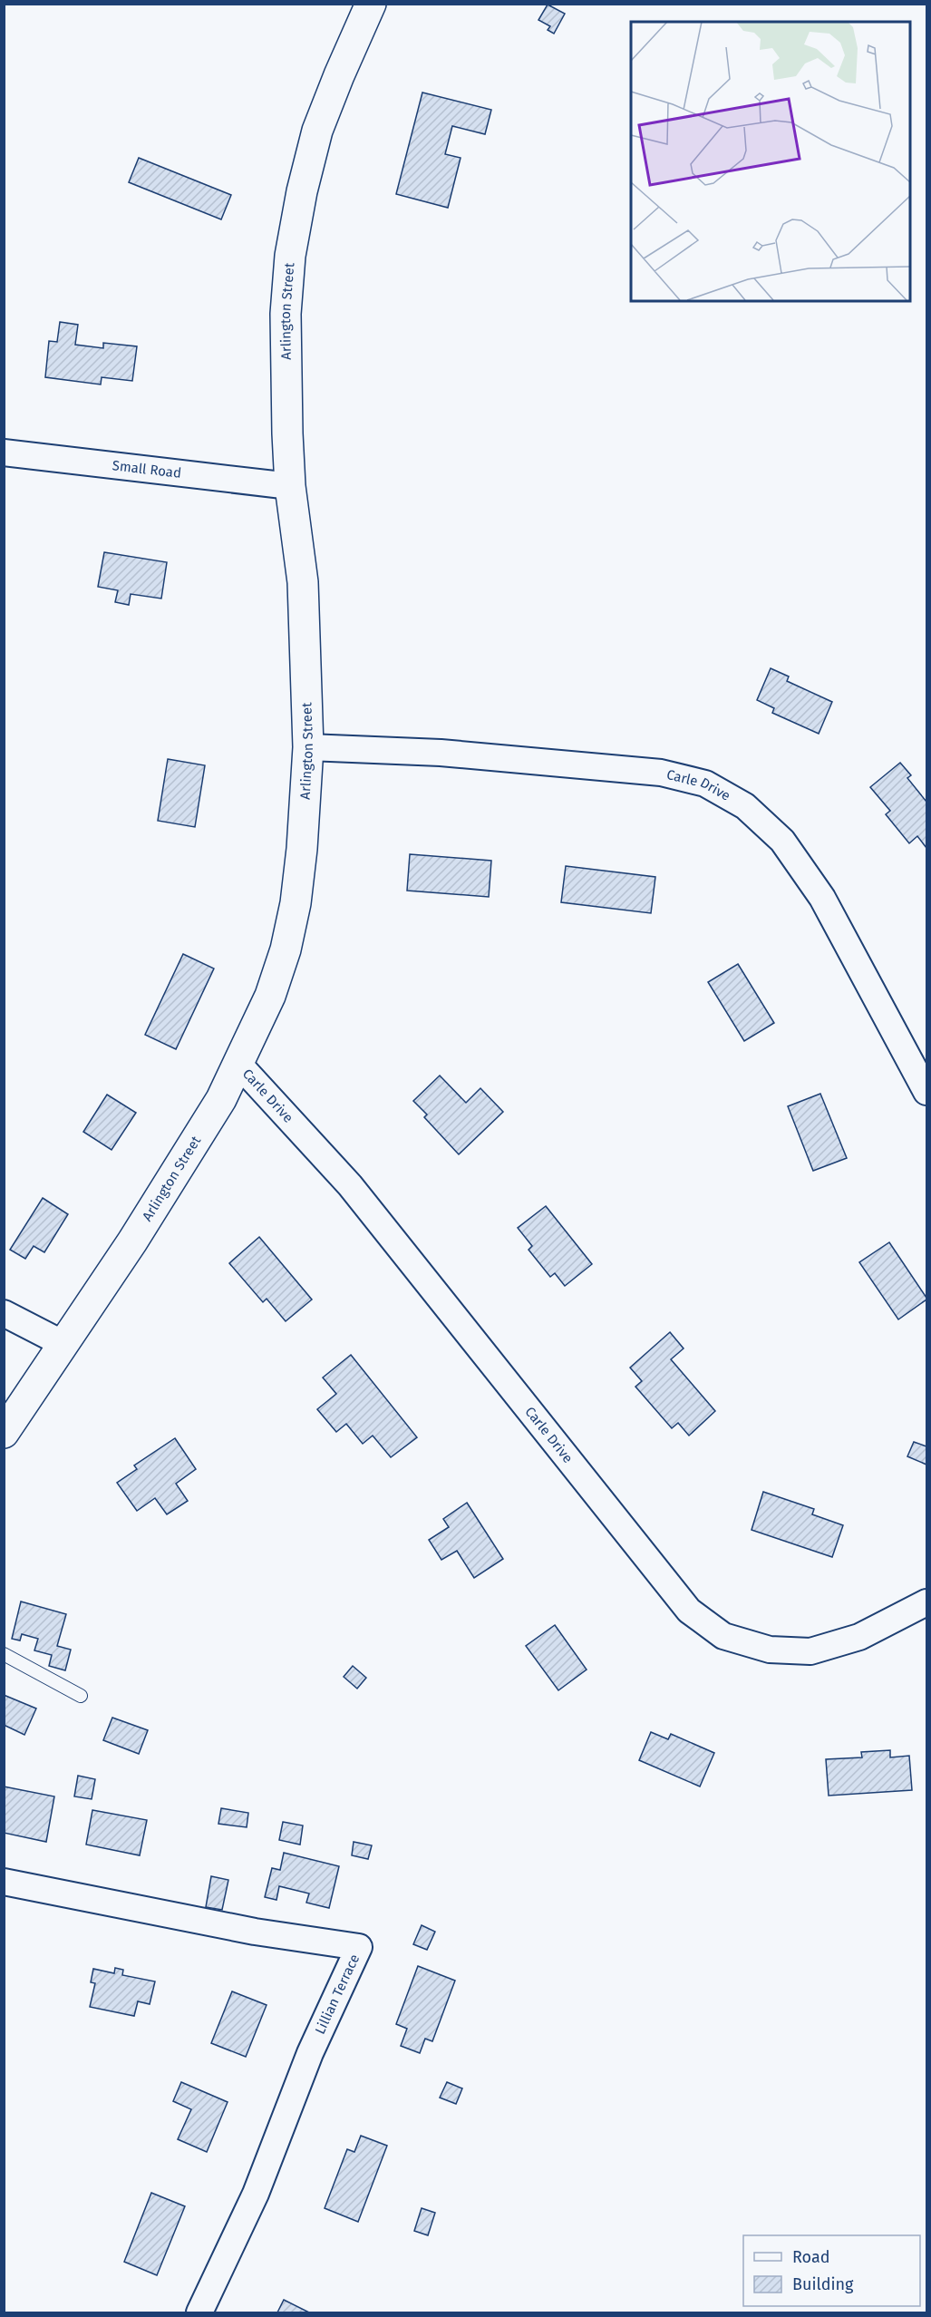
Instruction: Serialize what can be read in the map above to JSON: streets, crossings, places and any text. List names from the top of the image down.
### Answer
{
  "streets": {
    "street": [
      "Arlington Street",
      "Small Road",
      "Carle Drive",
      "Lillian Terrace"
    ]
  },
  "crossings": [
    ["Arlington Street", "Small Road"],
    ["Arlington Street", "Carle Drive"]
  ],
  "legend": ["Road", "Building"]
}
